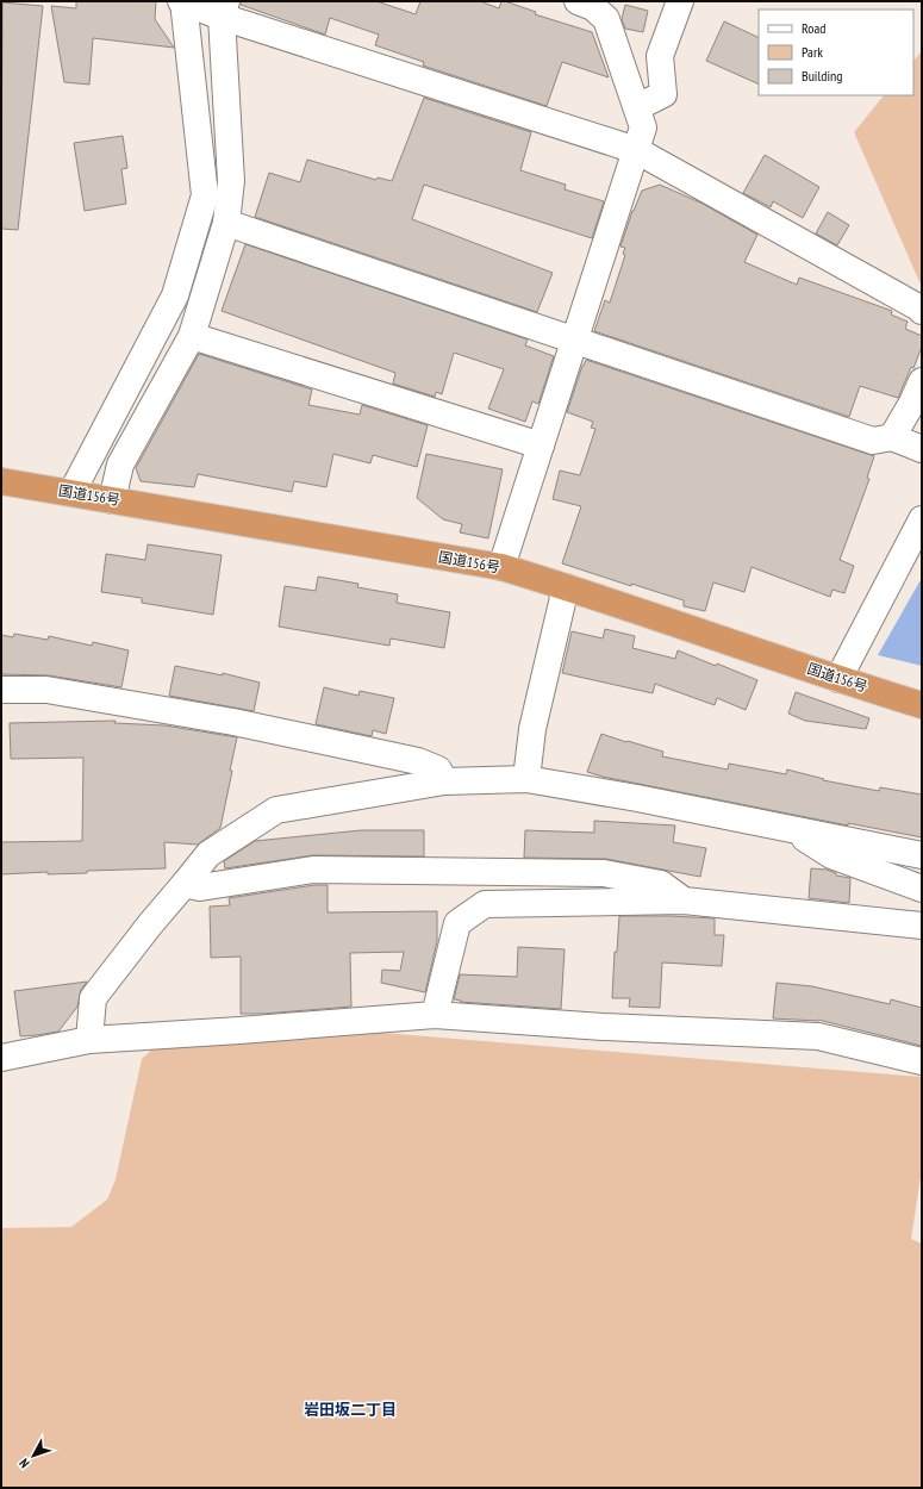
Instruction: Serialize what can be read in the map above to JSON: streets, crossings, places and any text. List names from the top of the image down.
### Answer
{
  "streets": {
    "highway": ["国道156号"]
  },
  "districts": ["岩田坂二丁目"],
  "legend": ["Road", "Park", "Building"],
  "north": "bottom left"
}
